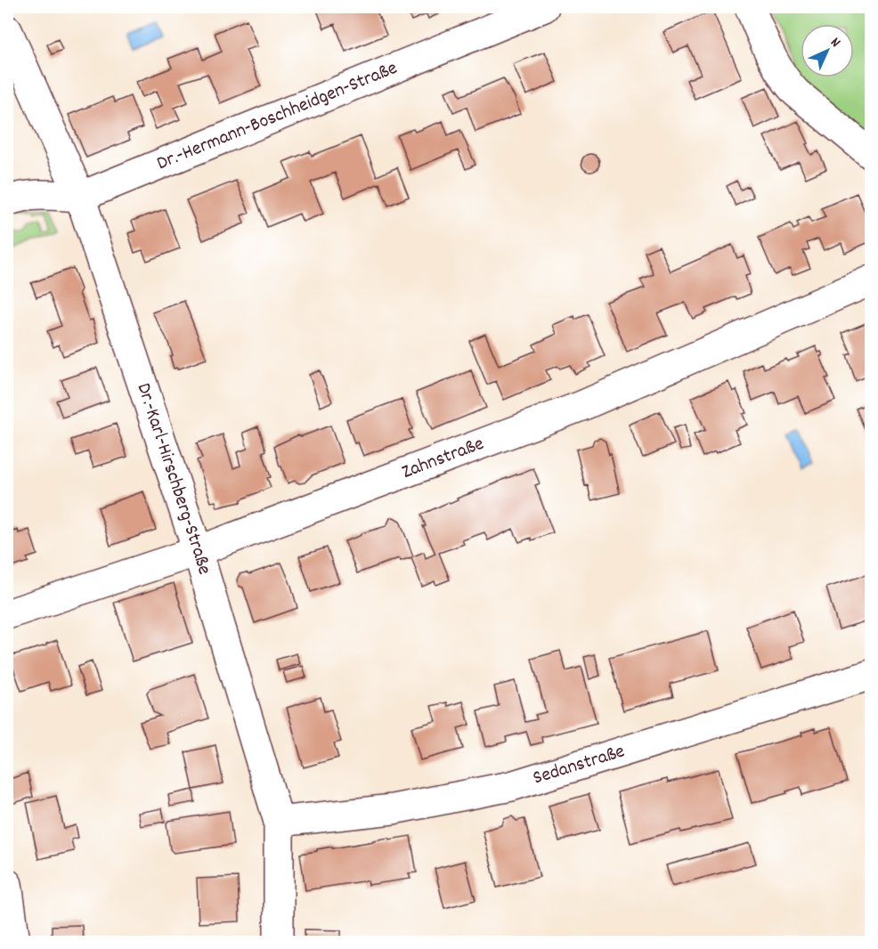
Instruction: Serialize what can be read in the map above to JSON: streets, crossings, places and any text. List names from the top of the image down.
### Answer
{
  "streets": {
    "street": [
      "Dr.-Hermann-Boschheidgen-Straße",
      "Zahnstraße",
      "Dr.-Karl-Hirschberg-Straße",
      "Sedanstraße"
    ]
  },
  "crossings": [
    ["Dr.-Hermann-Boschheidgen-Straße", "Dr.-Karl-Hirschberg-Straße"],
    ["Zahnstraße", "Dr.-Karl-Hirschberg-Straße"],
    ["Dr.-Karl-Hirschberg-Straße", "Sedanstraße"]
  ],
  "north": "top right"
}
